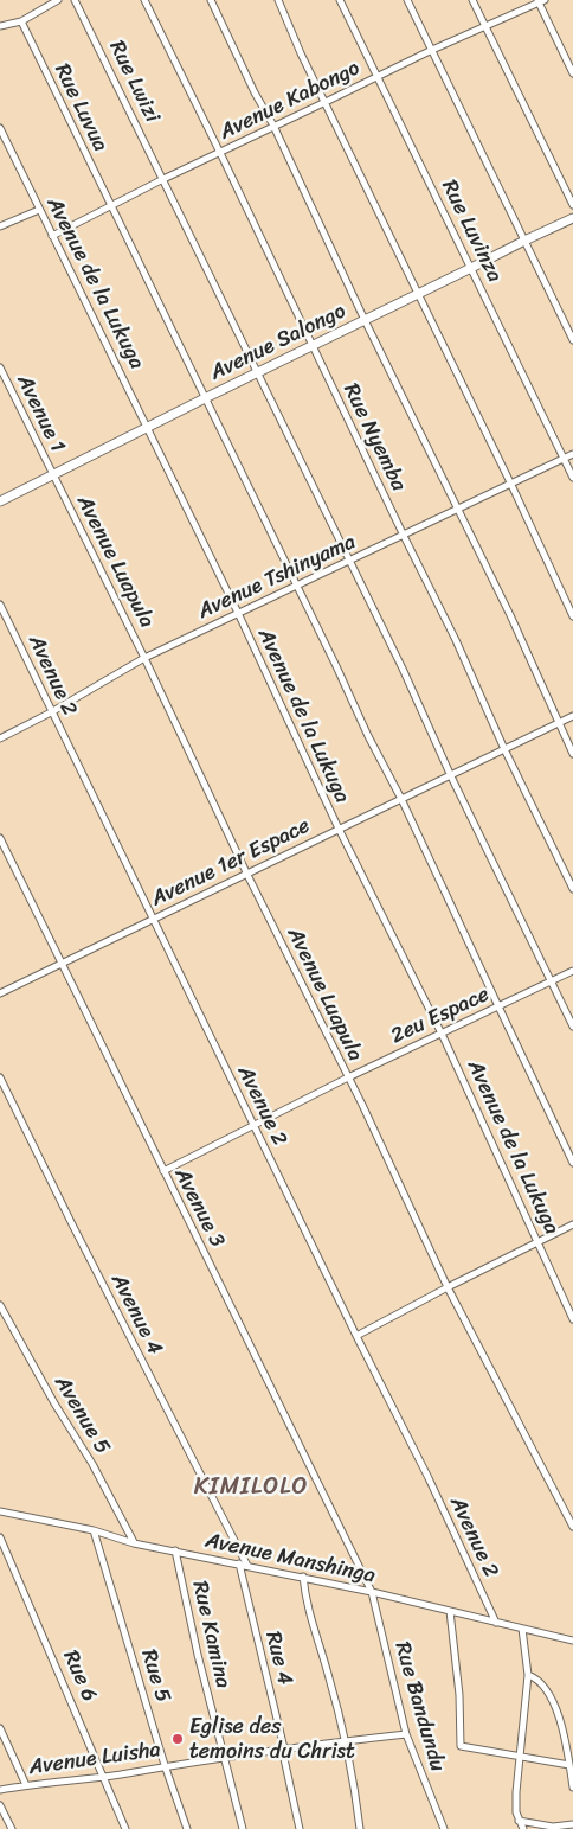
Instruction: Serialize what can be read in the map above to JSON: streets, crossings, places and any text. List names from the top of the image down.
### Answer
{
  "streets": {
    "street": [
      "Rue Lwizi",
      "Avenue Kabongo",
      "Rue Luvua",
      "Rue Luvinza",
      "Avenue de la Lukuga",
      "Avenue Salongo",
      "Avenue 1",
      "Rue Nyemba",
      "Avenue Luapula",
      "Avenue Tshinyama",
      "Avenue 2",
      "Avenue 1er Espace",
      "2eu Espace",
      "Avenue 3",
      "Avenue 4",
      "Avenue 5",
      "Avenue Manshinga",
      "Rue Kamina",
      "Rue 4",
      "Rue 6",
      "Rue 5",
      "Rue Bandundu",
      "Avenue Luisha"
    ]
  },
  "crossings": [
    ["Rue Lwizi", "Avenue Kabongo"],
    ["Rue Lwizi", "Avenue Salongo"],
    ["Rue Lwizi", "Avenue Tshinyama"],
    ["Rue Lwizi", "Avenue 1er Espace"],
    ["Rue Lwizi", "2eu Espace"],
    ["Avenue Kabongo", "Rue Luvua"],
    ["Avenue Kabongo", "Rue Luvinza"],
    ["Avenue Kabongo", "Avenue de la Lukuga"],
    ["Avenue Kabongo", "Rue Nyemba"],
    ["Rue Luvua", "Avenue Salongo"],
    ["Rue Luvua", "Avenue Tshinyama"],
    ["Rue Luvua", "Avenue 1er Espace"],
    ["Rue Luvua", "2eu Espace"],
    ["Rue Luvinza", "Avenue Salongo"],
    ["Rue Luvinza", "Avenue Tshinyama"],
    ["Avenue de la Lukuga", "Avenue Salongo"],
    ["Avenue de la Lukuga", "Avenue Tshinyama"],
    ["Avenue de la Lukuga", "Avenue 1er Espace"],
    ["Avenue de la Lukuga", "2eu Espace"],
    ["Avenue Salongo", "Avenue 1"],
    ["Avenue Salongo", "Rue Nyemba"],
    ["Avenue Salongo", "Avenue Luapula"],
    ["Avenue 1", "Avenue Luapula"],
    ["Rue Nyemba", "Avenue Tshinyama"],
    ["Rue Nyemba", "Avenue 1er Espace"],
    ["Avenue Luapula", "Avenue Tshinyama"],
    ["Avenue Luapula", "Avenue 1er Espace"],
    ["Avenue Luapula", "2eu Espace"],
    ["Avenue Tshinyama", "Avenue 2"],
    ["Avenue 2", "Avenue 1er Espace"],
    ["Avenue 2", "2eu Espace"],
    ["Avenue 2", "Avenue Manshinga"],
    ["Avenue 1er Espace", "Avenue 3"],
    ["2eu Espace", "Avenue 3"],
    ["Avenue 3", "Avenue Manshinga"],
    ["Avenue 3", "Rue Bandundu"],
    ["Avenue 4", "Avenue Manshinga"],
    ["Avenue 5", "Avenue Manshinga"],
    ["Avenue Manshinga", "Rue Kamina"],
    ["Avenue Manshinga", "Rue 4"],
    ["Avenue Manshinga", "Rue 5"],
    ["Avenue Manshinga", "Rue Bandundu"],
    ["Rue Kamina", "Avenue Luisha"],
    ["Rue 4", "Avenue Luisha"],
    ["Rue 6", "Avenue Luisha"],
    ["Rue 5", "Avenue Luisha"],
    ["Rue Bandundu", "Avenue Luisha"]
  ],
  "districts": ["KIMILOLO"],
  "places": ["Eglise des temoins du Christ"]
}
